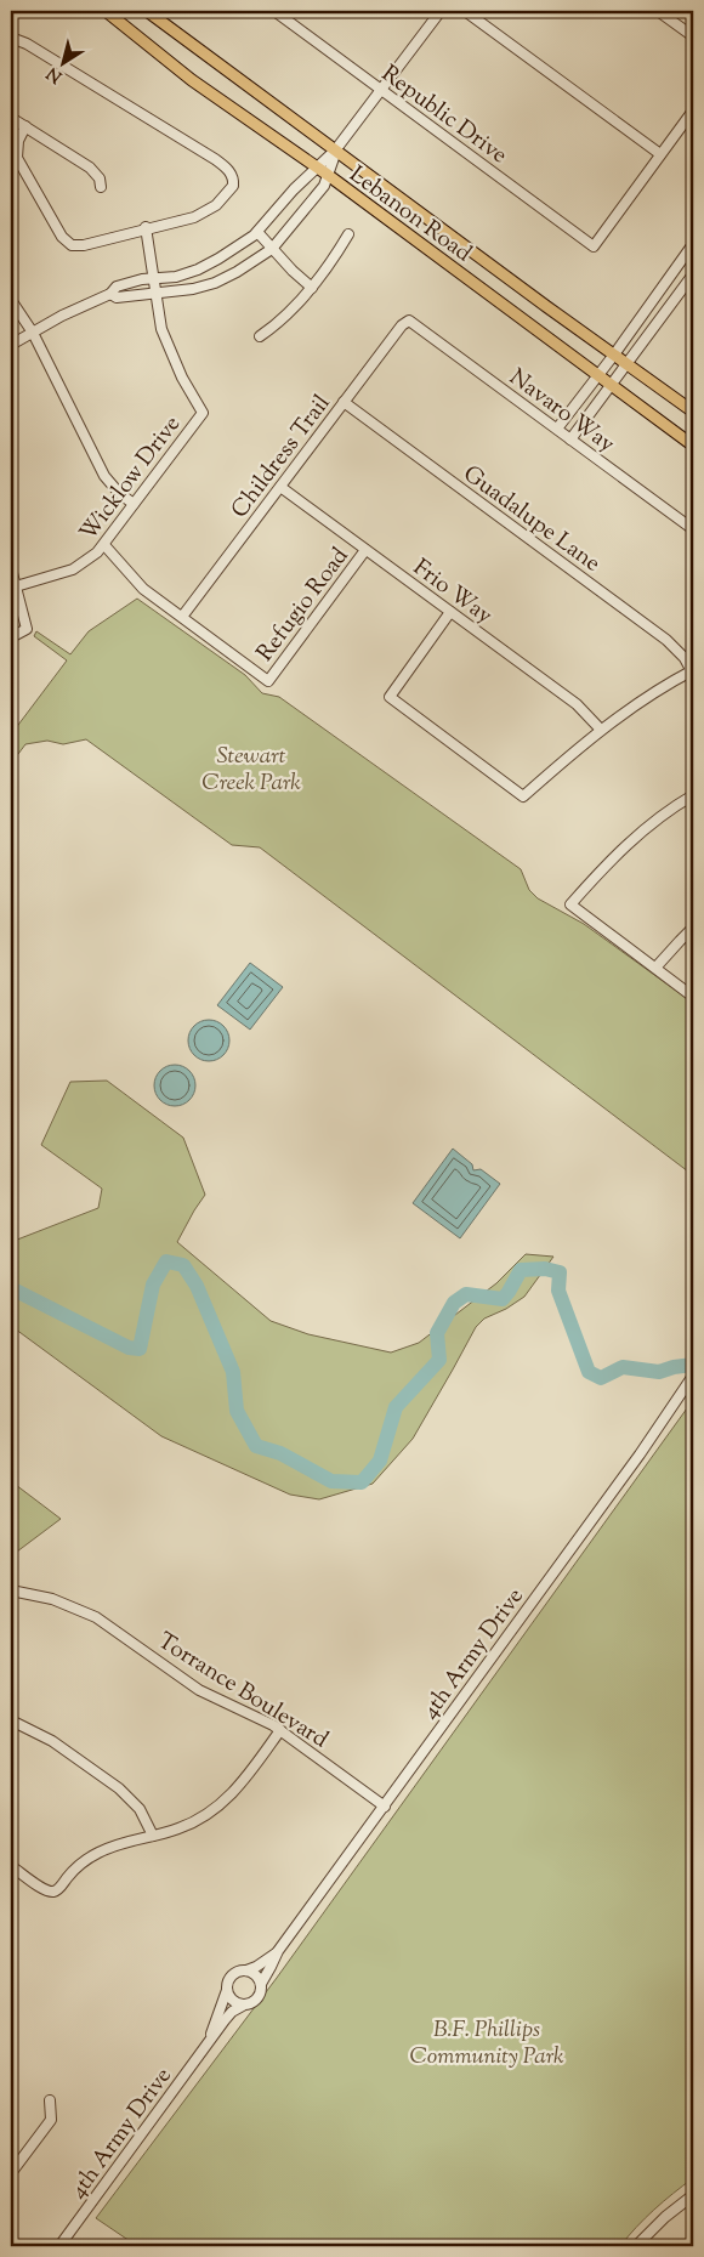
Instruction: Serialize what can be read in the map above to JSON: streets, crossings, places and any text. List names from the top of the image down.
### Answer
{
  "streets": {
    "main road": ["Lebanon Road"],
    "street": [
      "Republic Drive",
      "Navaro Way",
      "Childress Trail",
      "Wicklow Drive",
      "Guadalupe Lane",
      "Frio Way",
      "Refugio Road",
      "4th Army Drive",
      "Torrance Boulevard"
    ]
  },
  "crossings": [
    ["Navaro Way", "Childress Trail"],
    ["Childress Trail", "Guadalupe Lane"],
    ["Childress Trail", "Frio Way"],
    ["Childress Trail", "Refugio Road"],
    ["Frio Way", "Refugio Road"],
    ["4th Army Drive", "Torrance Boulevard"]
  ],
  "parks": ["Stewart Creek Park", "B.F. Phillips Community Park"],
  "north": "bottom left"
}
